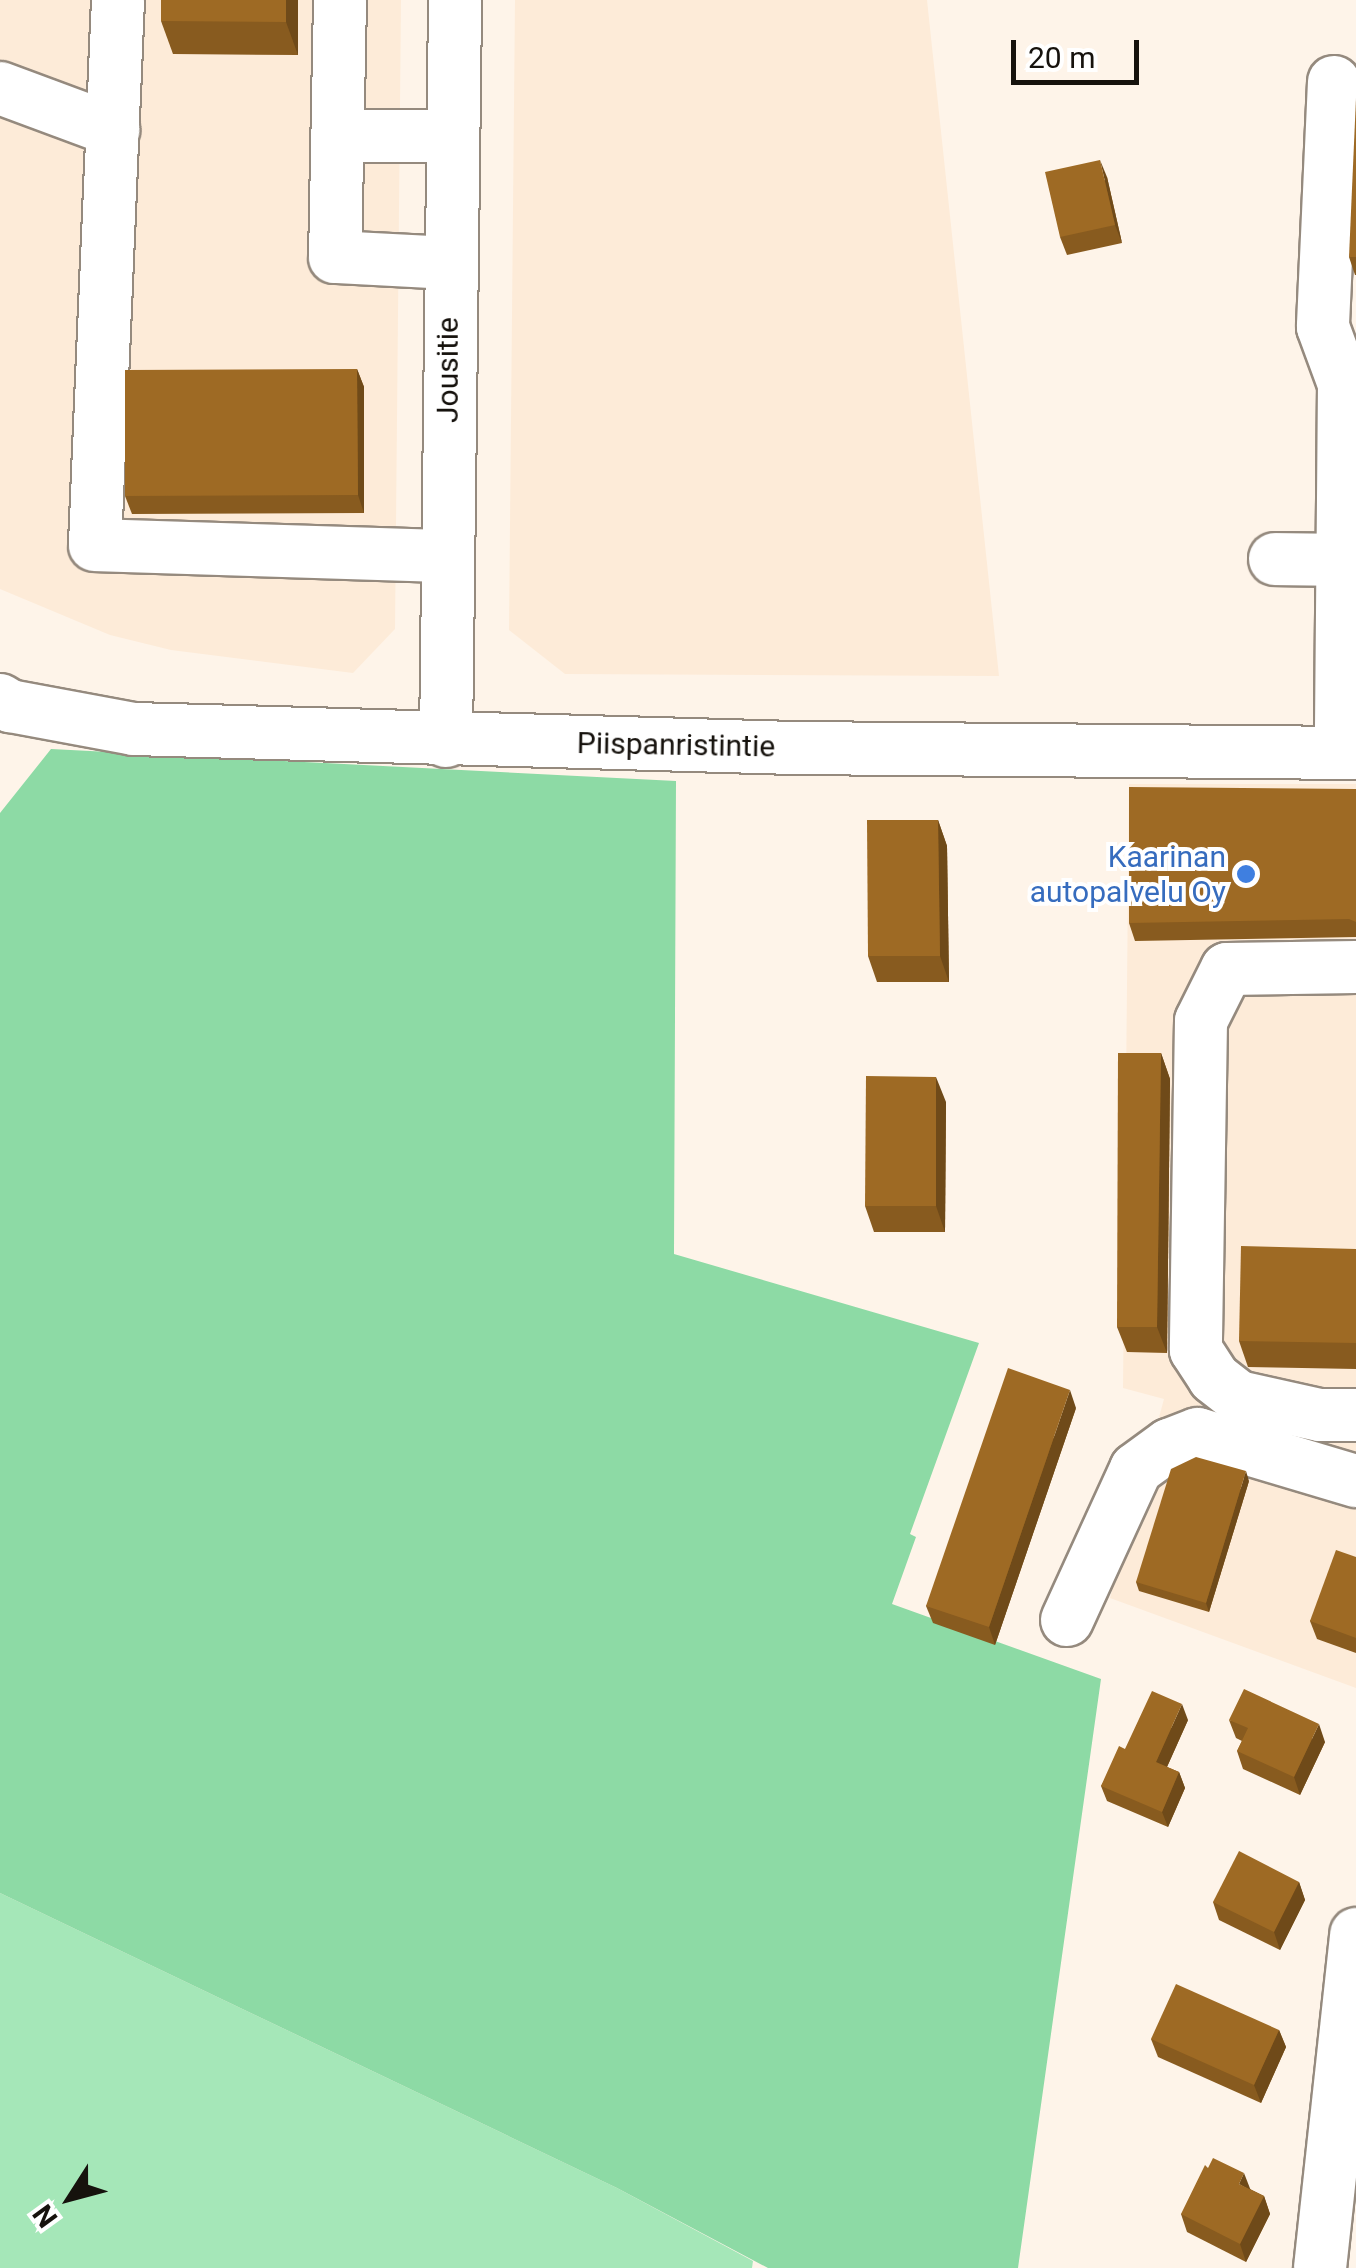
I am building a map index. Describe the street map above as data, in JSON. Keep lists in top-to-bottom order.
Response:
{
  "streets": {
    "street": ["Jousitie", "Piispanristintie"]
  },
  "crossings": [
    ["Jousitie", "Piispanristintie"]
  ],
  "places": ["Kaarinan autopalvelu Oy"],
  "scale_bar": "20 m",
  "north": "bottom left"
}
